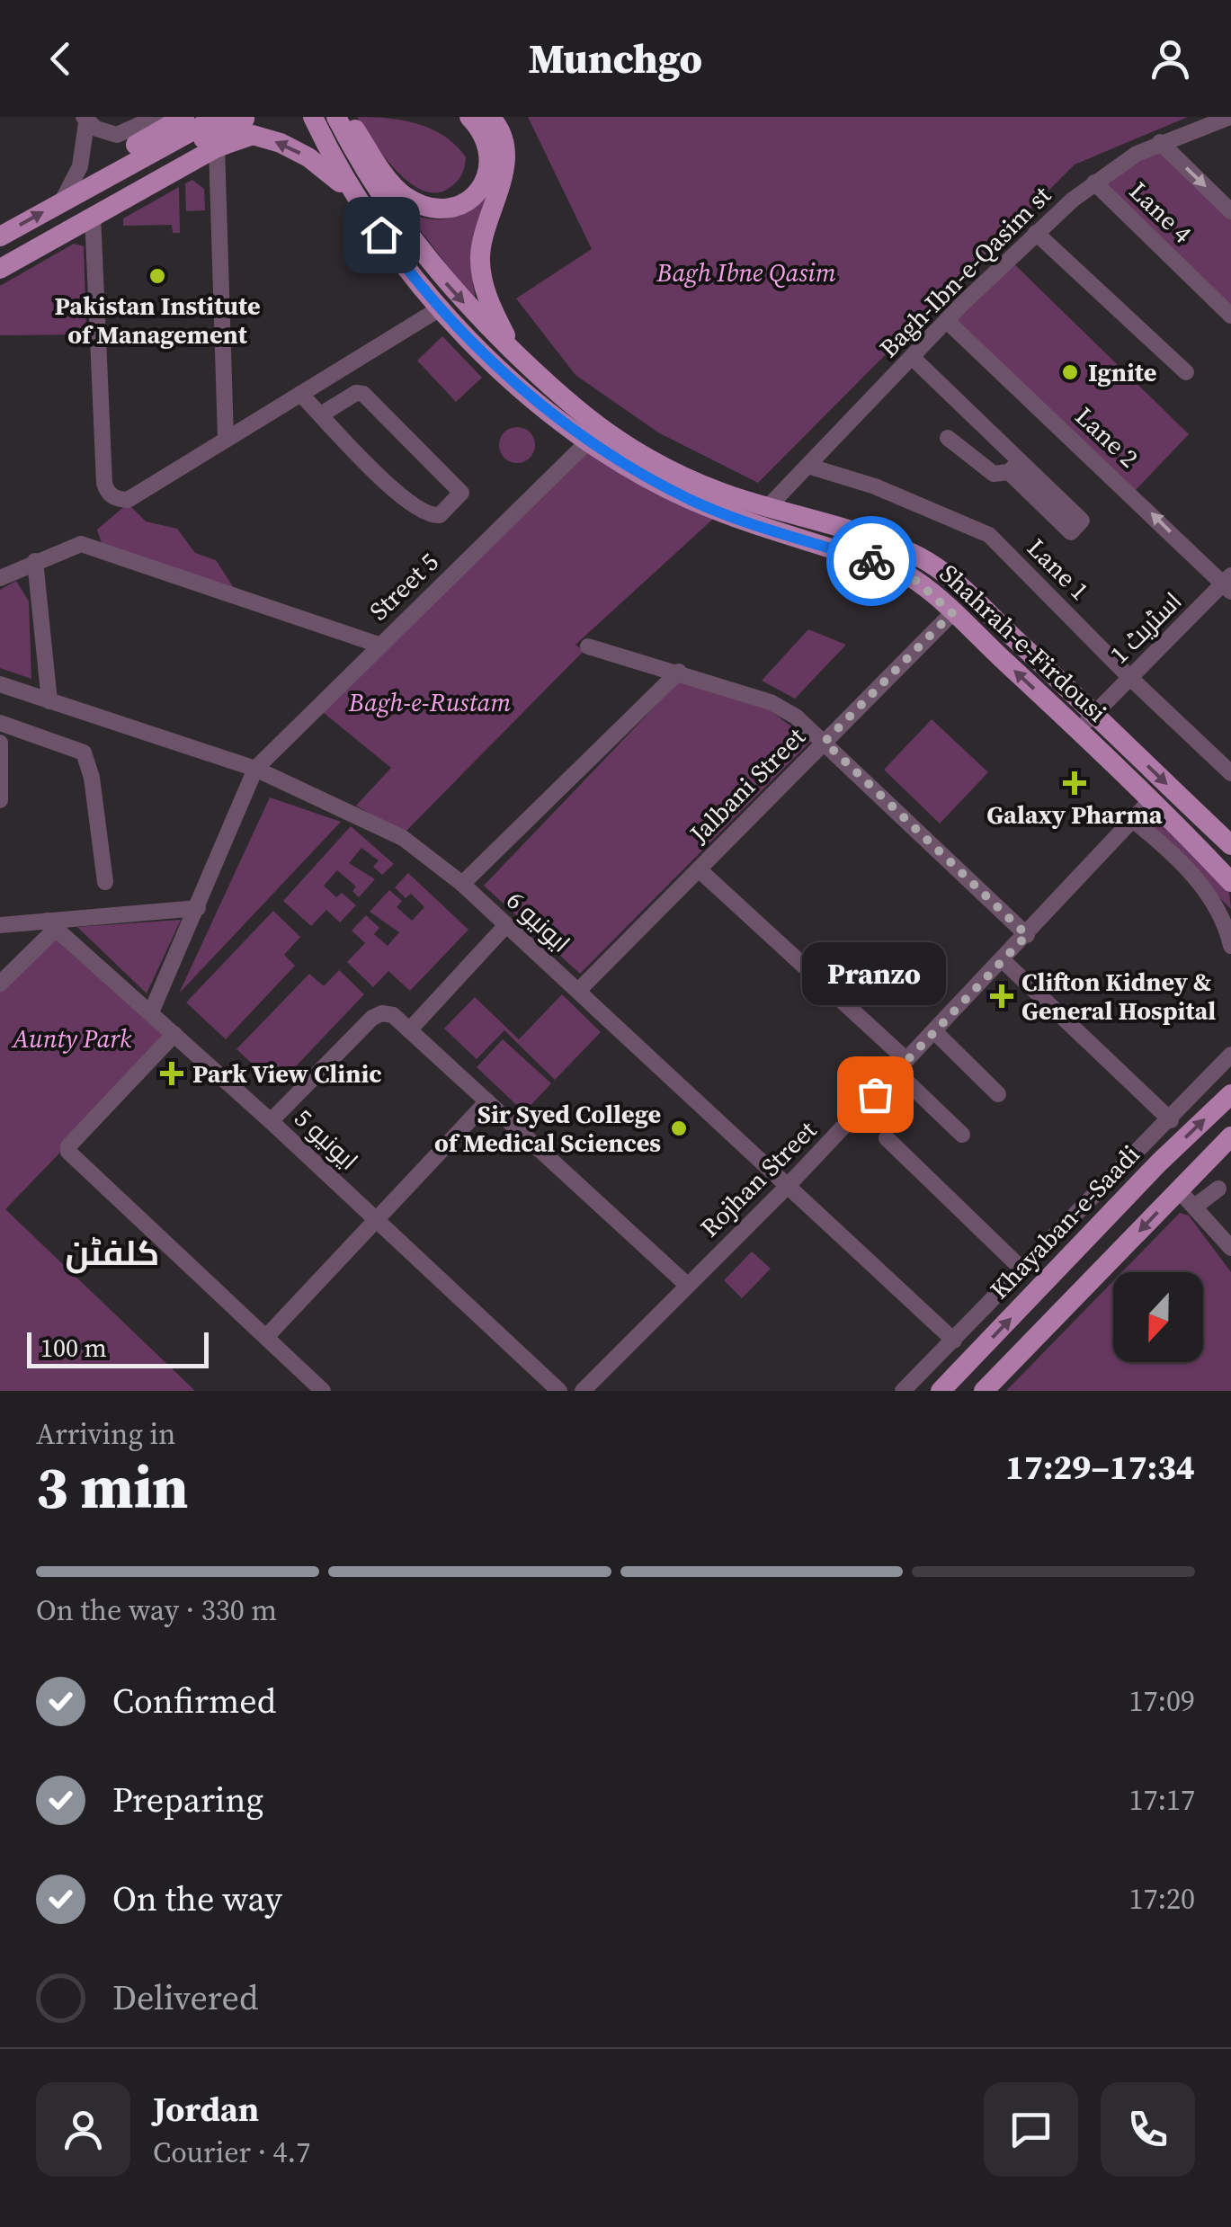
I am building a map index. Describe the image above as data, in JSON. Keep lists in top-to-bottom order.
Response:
{
  "streets": {
    "main road": ["Shahrah-e-Firdousi", "Khayaban-e-Saadi"],
    "street": [
      "Lane 4",
      "Bagh-Ibn-e-Qasim st",
      "Lane 2",
      "Lane 1",
      "Street 5",
      "اسٹریٹ 1",
      "Jalbani Street",
      "ایونیو 6",
      "ایونیو 5",
      "Rojhan Street"
    ]
  },
  "crossings": [
    ["Lane 4", "Bagh-Ibn-e-Qasim st"],
    ["Bagh-Ibn-e-Qasim st", "Lane 2"],
    ["Bagh-Ibn-e-Qasim st", "Lane 1"],
    ["Bagh-Ibn-e-Qasim st", "Shahrah-e-Firdousi"],
    ["Lane 2", "اسٹریٹ 1"],
    ["Lane 1", "اسٹریٹ 1"],
    ["Street 5", "Shahrah-e-Firdousi"],
    ["Street 5", "ایونیو 6"],
    ["اسٹریٹ 1", "Shahrah-e-Firdousi"],
    ["Shahrah-e-Firdousi", "Jalbani Street"],
    ["Shahrah-e-Firdousi", "Rojhan Street"],
    ["Jalbani Street", "ایونیو 6"],
    ["ایونیو 6", "Rojhan Street"]
  ],
  "districts": ["کلفٹن"],
  "parks": ["Bagh Ibne Qasim", "Bagh-e-Rustam", "Aunty Park"],
  "places": {
    "other": [
      "Pakistan Institute of Management",
      "Ignite",
      "Pranzo",
      "Sir Syed College of Medical Sciences"
    ],
    "health": ["Galaxy Pharma", "Clifton Kidney & General Hospital", "Park View Clinic"]
  },
  "scale_bar": "100 m",
  "north": "bottom",
  "page": {
    "header": "Munchgo",
    "bubble": "Pranzo",
    "scale": "100 m",
    "heading": ["3 min", "Arriving in", "17:29–17:34"],
    "panel": ["Jordan", "Courier · 4.7"],
    "bar": "On the way · 330 m",
    "list": [
      ["Confirmed", "17:09"],
      ["Preparing", "17:17"],
      ["On the way", "17:20"],
      "Delivered"
    ]
  }
}
